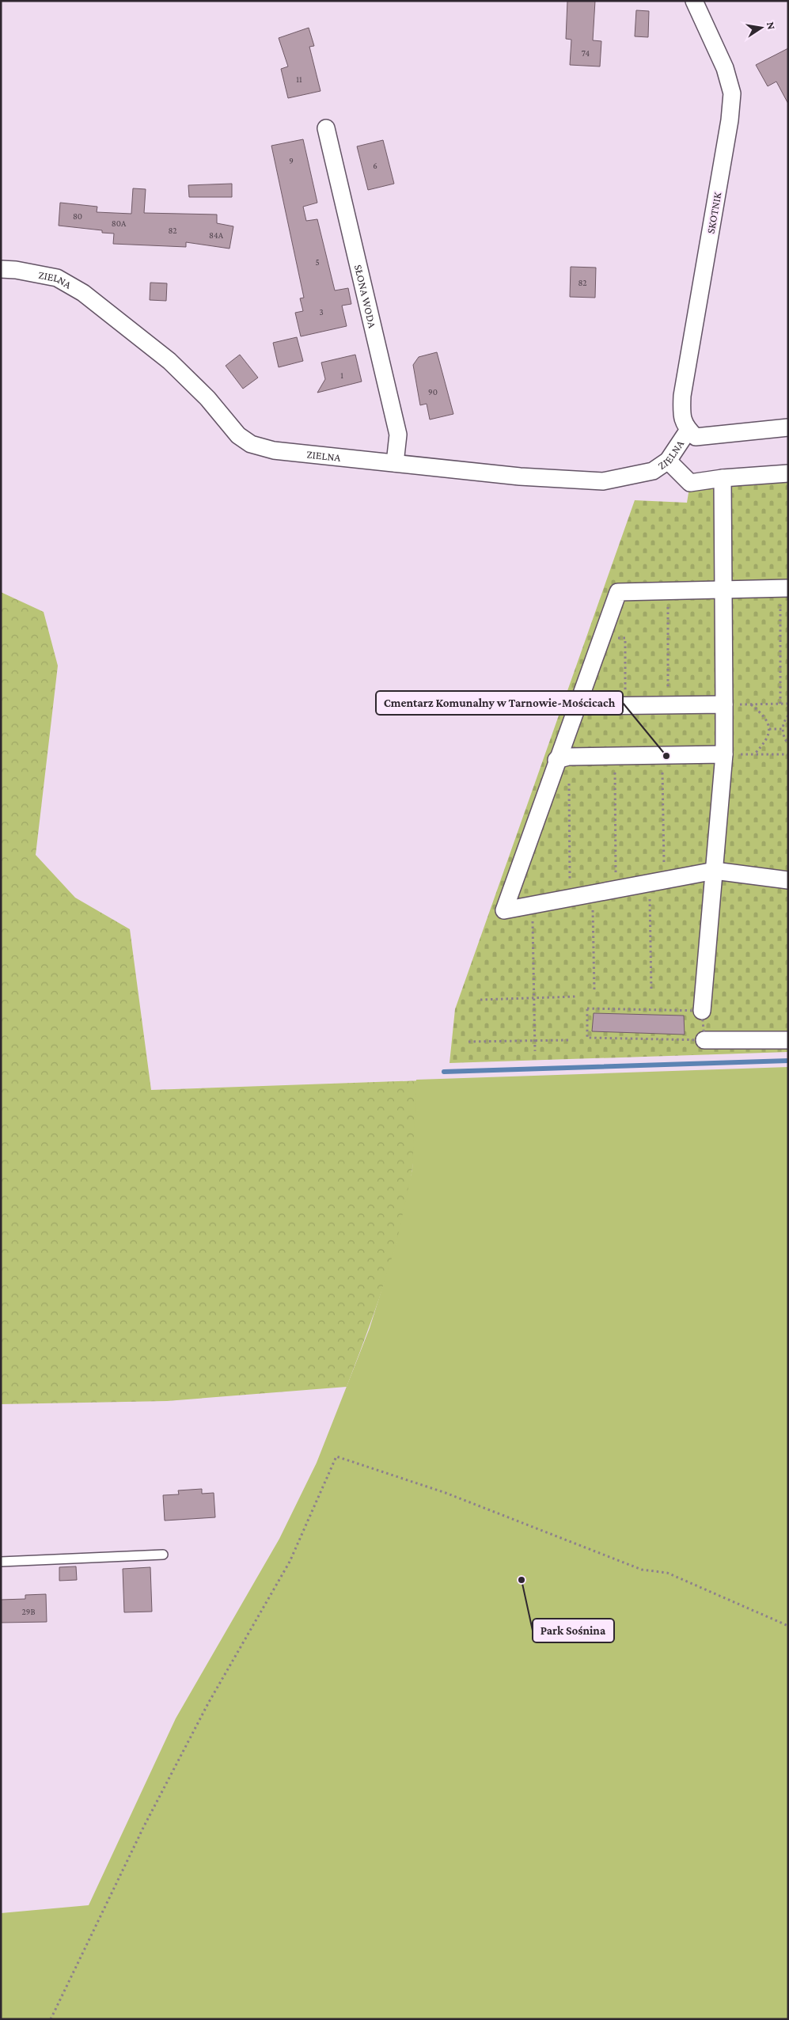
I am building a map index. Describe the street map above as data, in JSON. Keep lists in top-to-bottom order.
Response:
{
  "streets": {
    "street": ["SKOTNIK", "ZIELNA", "SŁONA WODA"]
  },
  "crossings": [
    ["SKOTNIK", "ZIELNA"],
    ["ZIELNA", "SŁONA WODA"]
  ],
  "places": ["Cmentarz Komunalny w Tarnowie-Mościcach", "Park Sośnina"],
  "house_numbers": [
    "74",
    "11",
    "9",
    "6",
    "80",
    "80A",
    "82",
    "84A",
    "5",
    "82",
    "3",
    "1",
    "90",
    "29B"
  ],
  "north": "right"
}
